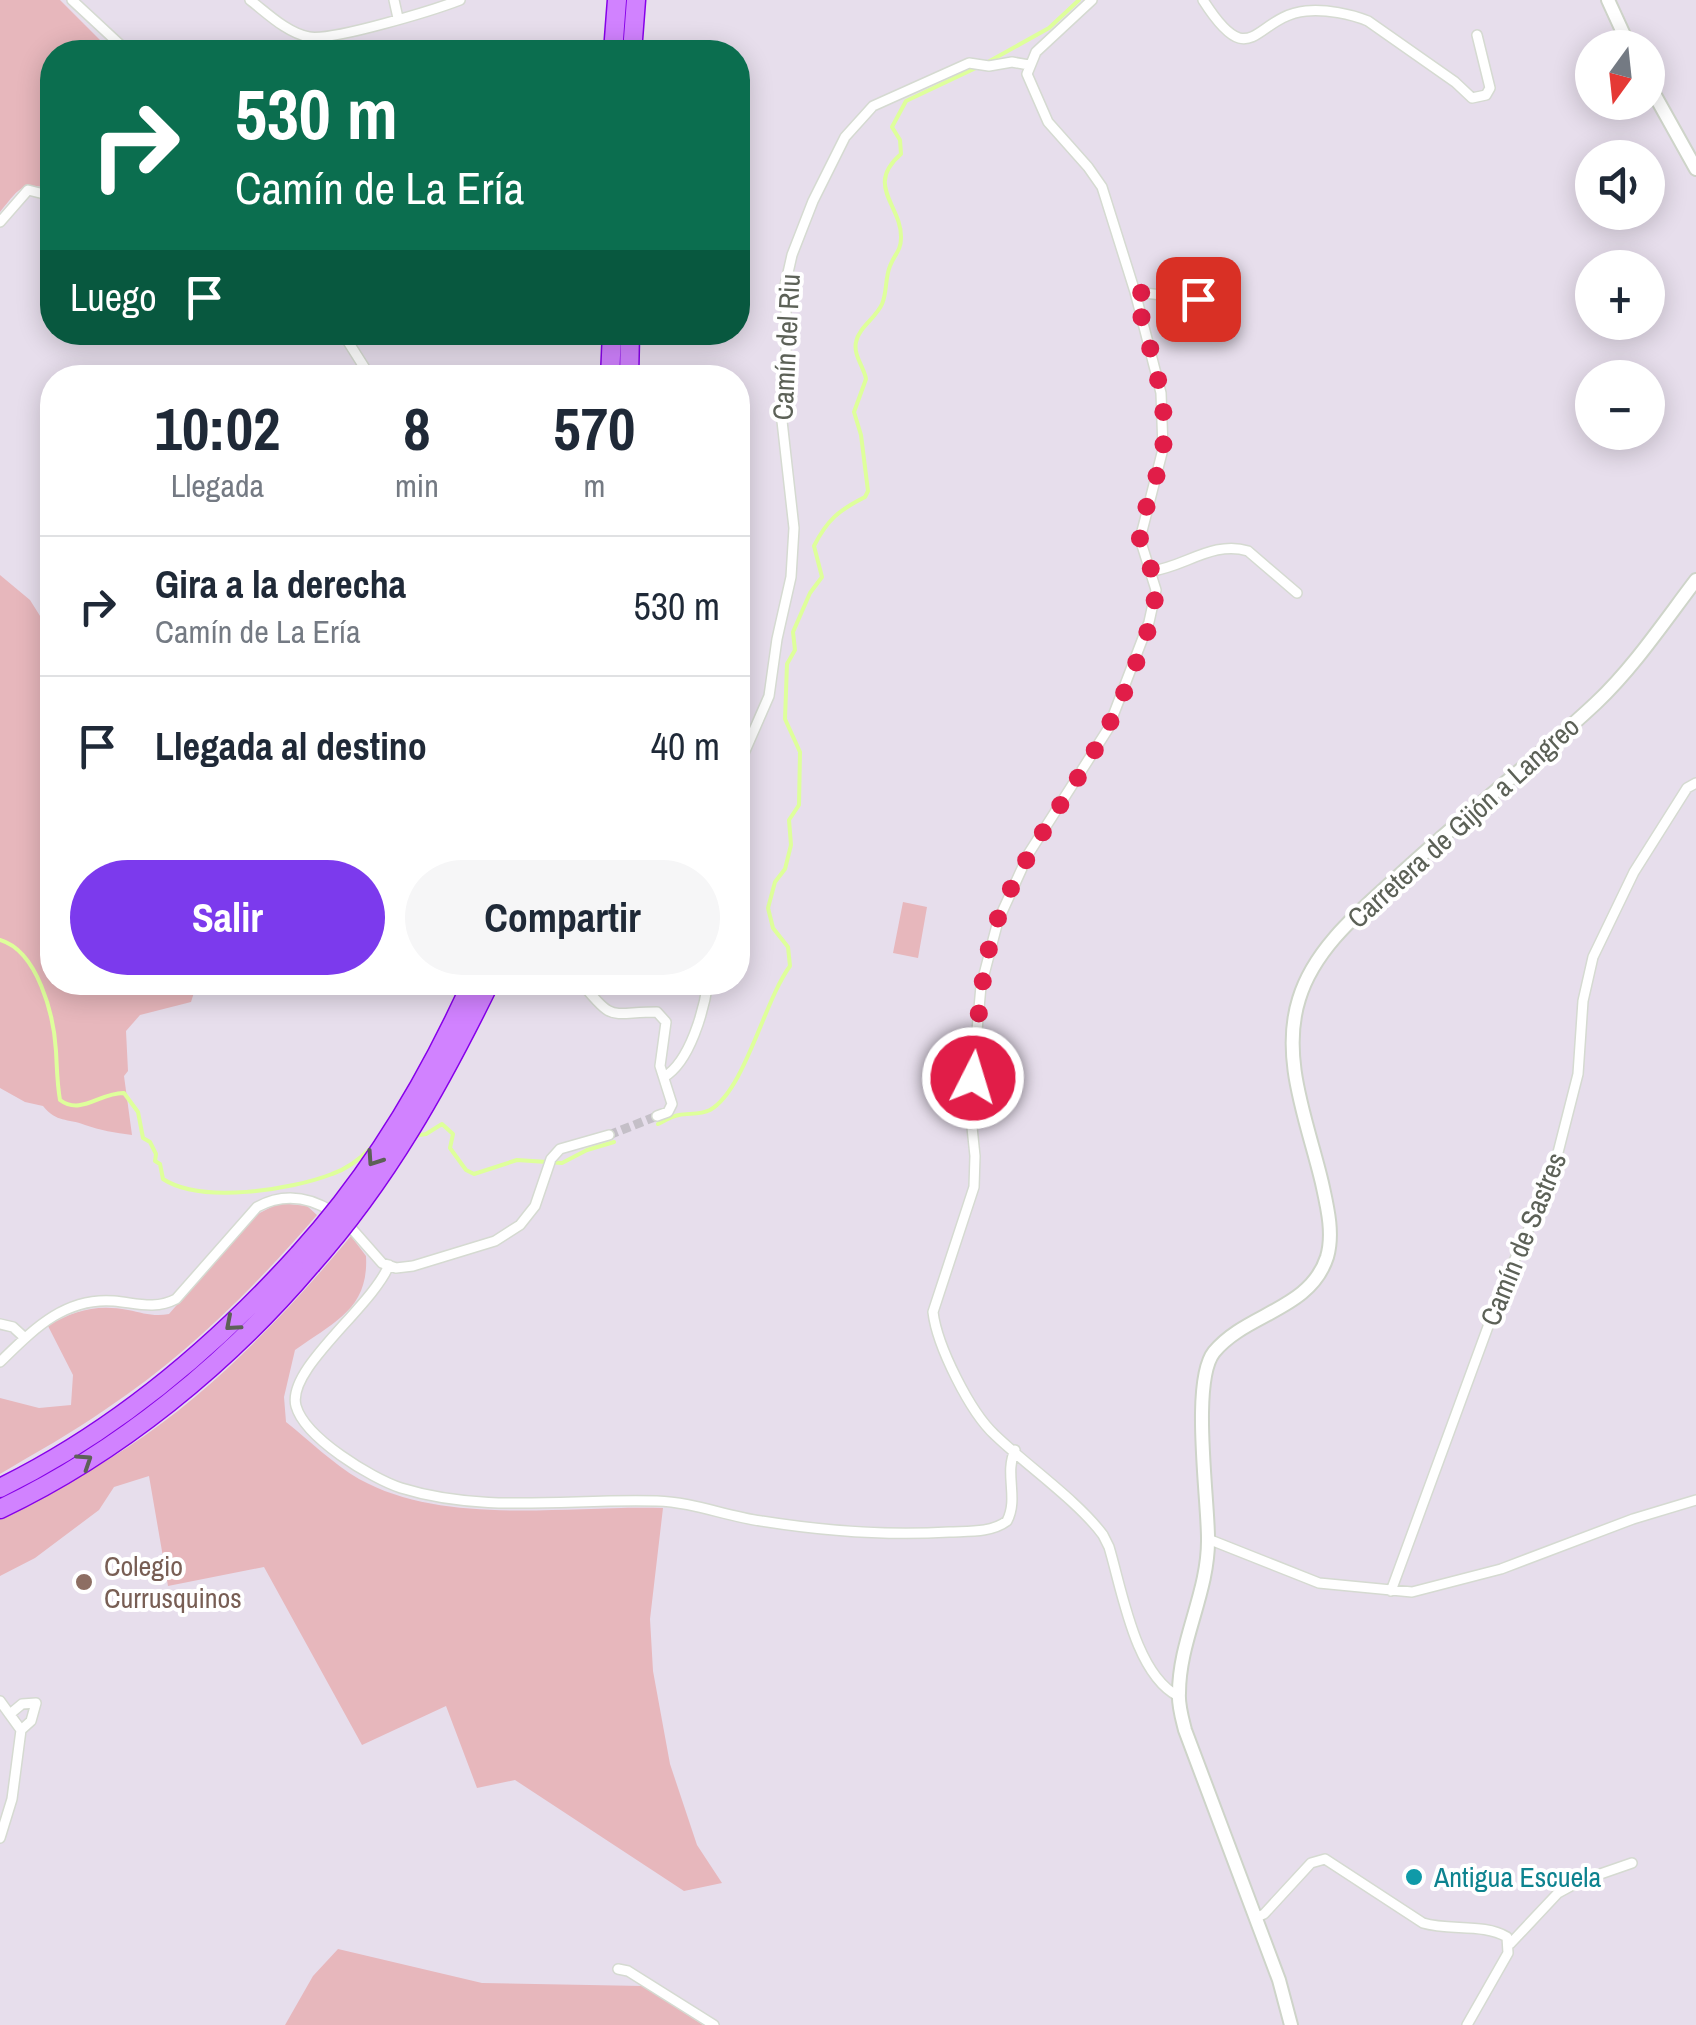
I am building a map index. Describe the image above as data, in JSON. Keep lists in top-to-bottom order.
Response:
{
  "streets": {
    "street": ["Camín del Riu", "Carretera de Gijón a Langreo", "Camín de Sastres"]
  },
  "places": ["Colegio Currusquinos", "Antigua Escuela"],
  "north": "bottom",
  "page": {
    "map_buttons": ["+", "−"],
    "turn": ["530 m", "Camín de La Ería"],
    "then": "Luego",
    "eta": [
      "10:02",
      "Llegada",
      "8",
      "min",
      "570",
      "m"
    ],
    "list": [
      {
        "name": "Gira a la derecha",
        "note": "Camín de La Ería",
        "value": "530 m"
      },
      {
        "name": "Llegada al destino",
        "value": "40 m"
      }
    ],
    "buttons": ["Salir", "Compartir"]
  }
}
